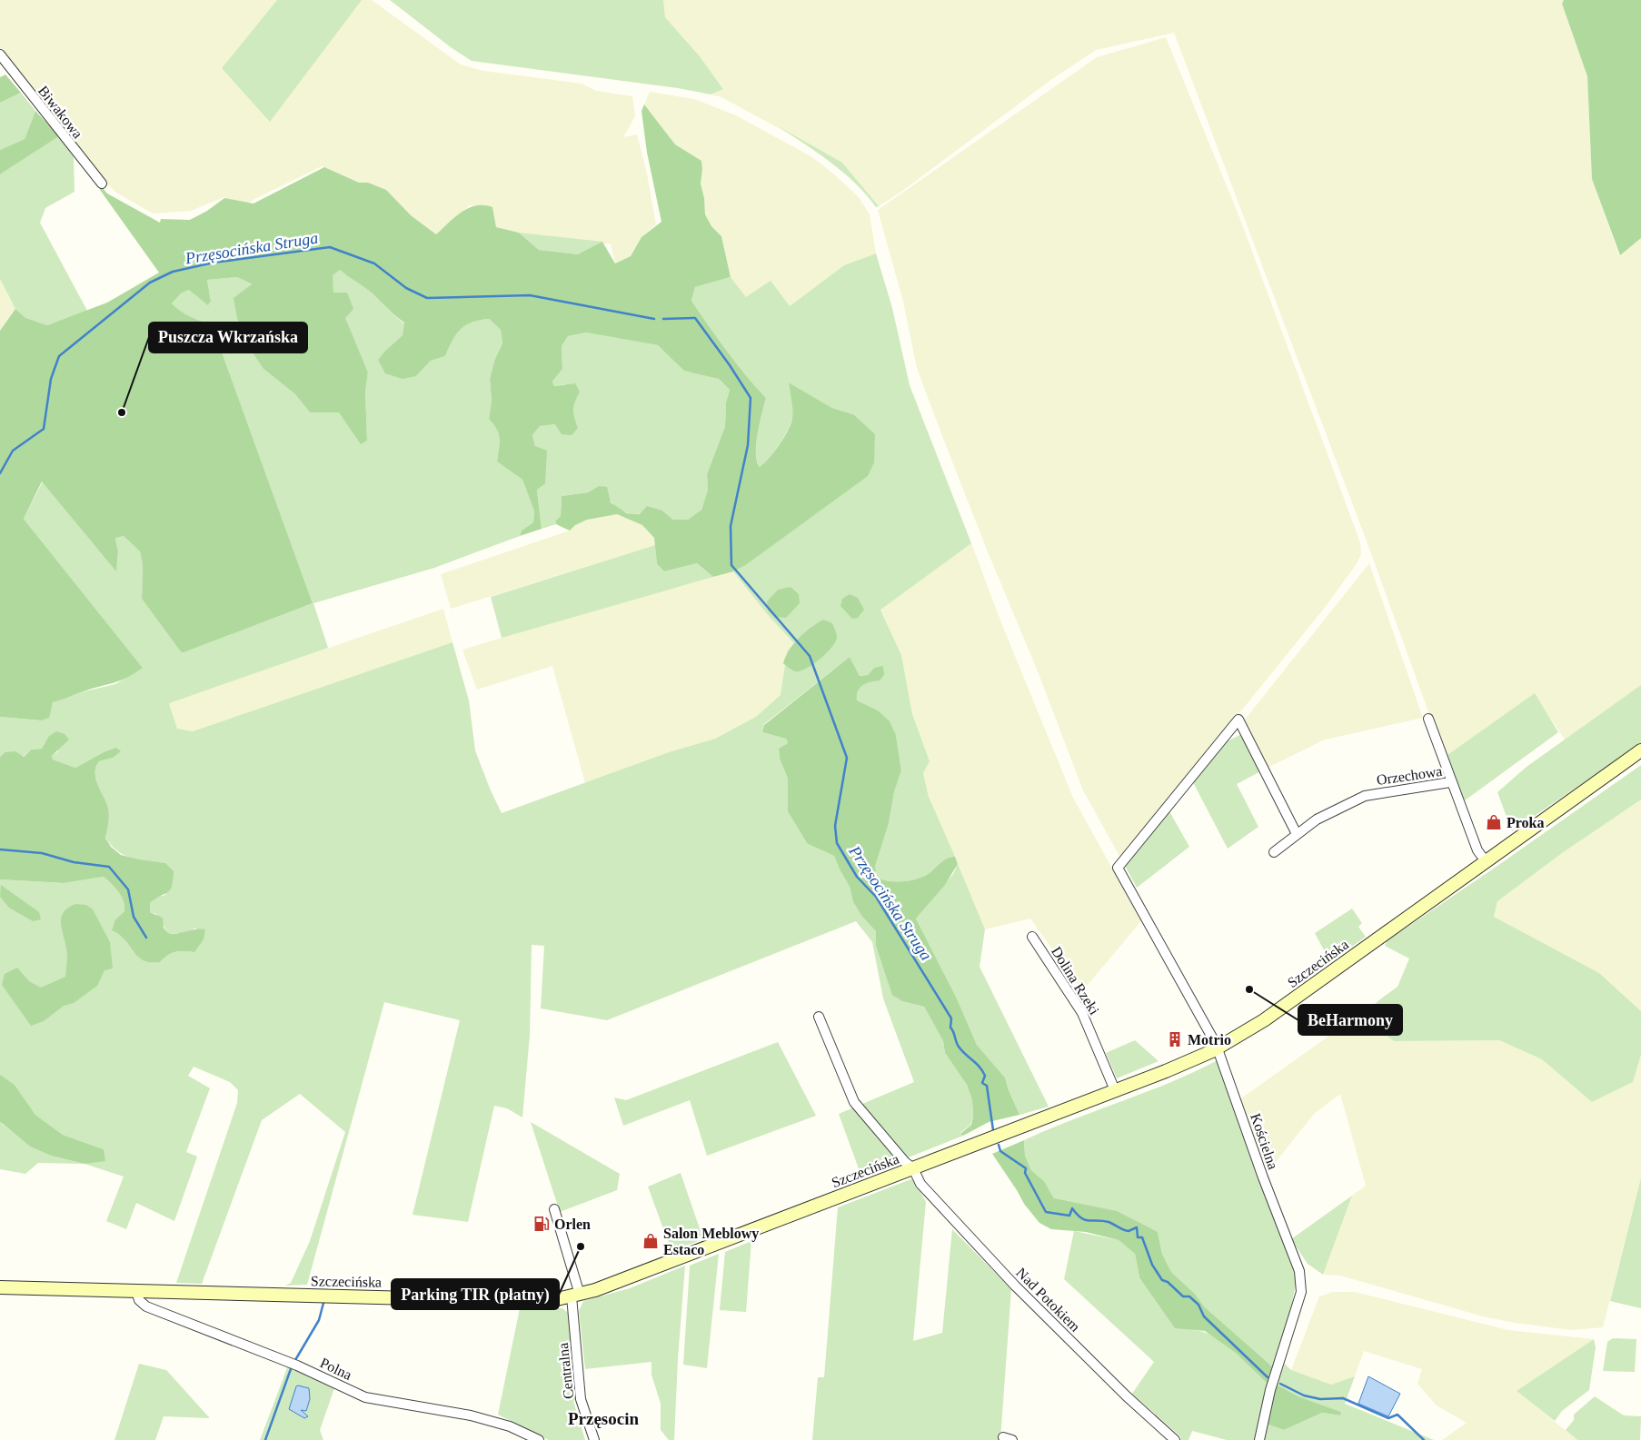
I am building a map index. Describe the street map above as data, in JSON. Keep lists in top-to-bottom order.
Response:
{
  "streets": {
    "street": [
      "Biwakowa",
      "Orzechowa",
      "Szczecińska",
      "Dolina Rzeki",
      "Kościelna",
      "Nad Potokiem",
      "Polna",
      "Centralna"
    ]
  },
  "crossings": [
    ["Orzechowa", "Szczecińska"],
    ["Orzechowa", "Kościelna"],
    ["Szczecińska", "Dolina Rzeki"],
    ["Szczecińska", "Kościelna"],
    ["Szczecińska", "Nad Potokiem"],
    ["Szczecińska", "Polna"],
    ["Szczecińska", "Centralna"]
  ],
  "districts": ["Przęsocin"],
  "water": ["Przęsocińska Struga"],
  "places": {
    "other": ["Puszcza Wkrzańska", "BeHarmony", "Parking TIR (płatny)"],
    "shop": ["Proka", "Salon Meblowy Estaco"],
    "building": ["Motrio"],
    "fuel station": ["Orlen"]
  }
}
